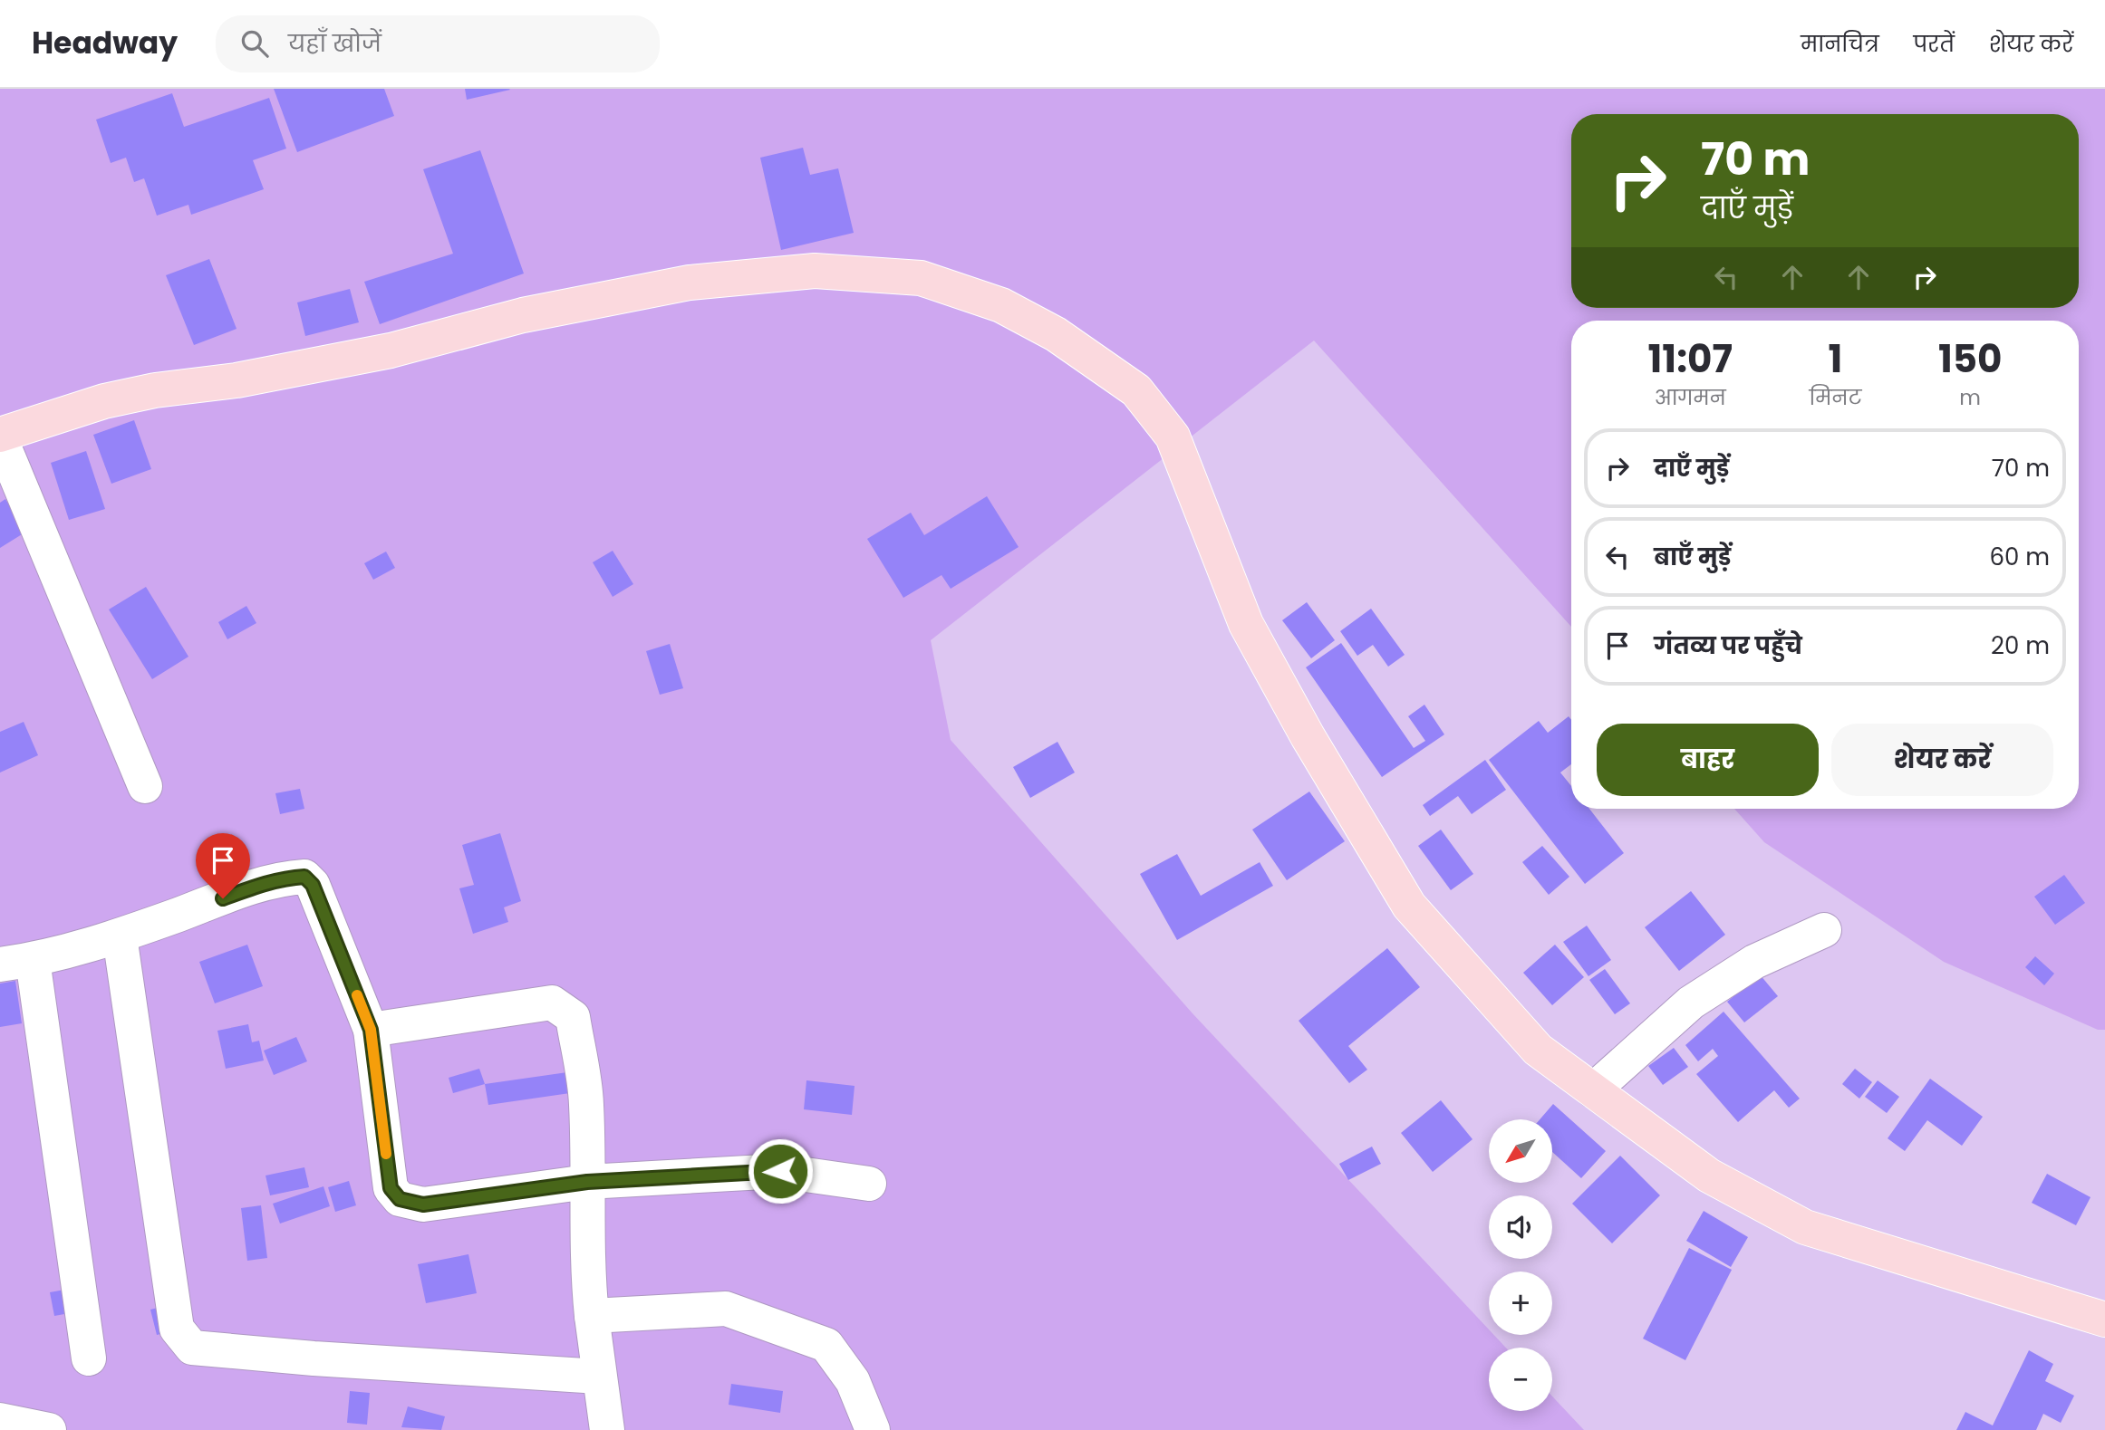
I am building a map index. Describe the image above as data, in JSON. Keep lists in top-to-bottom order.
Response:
{
  "north": "bottom left",
  "page": {
    "header": "Headway",
    "search": "यहाँ खोजें",
    "nav": ["मानचित्र", "परतें", "शेयर करें"],
    "turn": ["70 m", "दाएँ मुड़ें"],
    "eta": [
      "11:07",
      "आगमन",
      "1",
      "मिनट",
      "150",
      "m"
    ],
    "list": [
      {
        "name": "दाएँ मुड़ें",
        "value": "70 m"
      },
      {
        "name": "बाएँ मुड़ें",
        "value": "60 m"
      },
      {
        "name": "गंतव्य पर पहुँचे",
        "value": "20 m"
      }
    ],
    "buttons": ["बाहर", "शेयर करें"],
    "map_buttons": ["+", "−"]
  }
}
